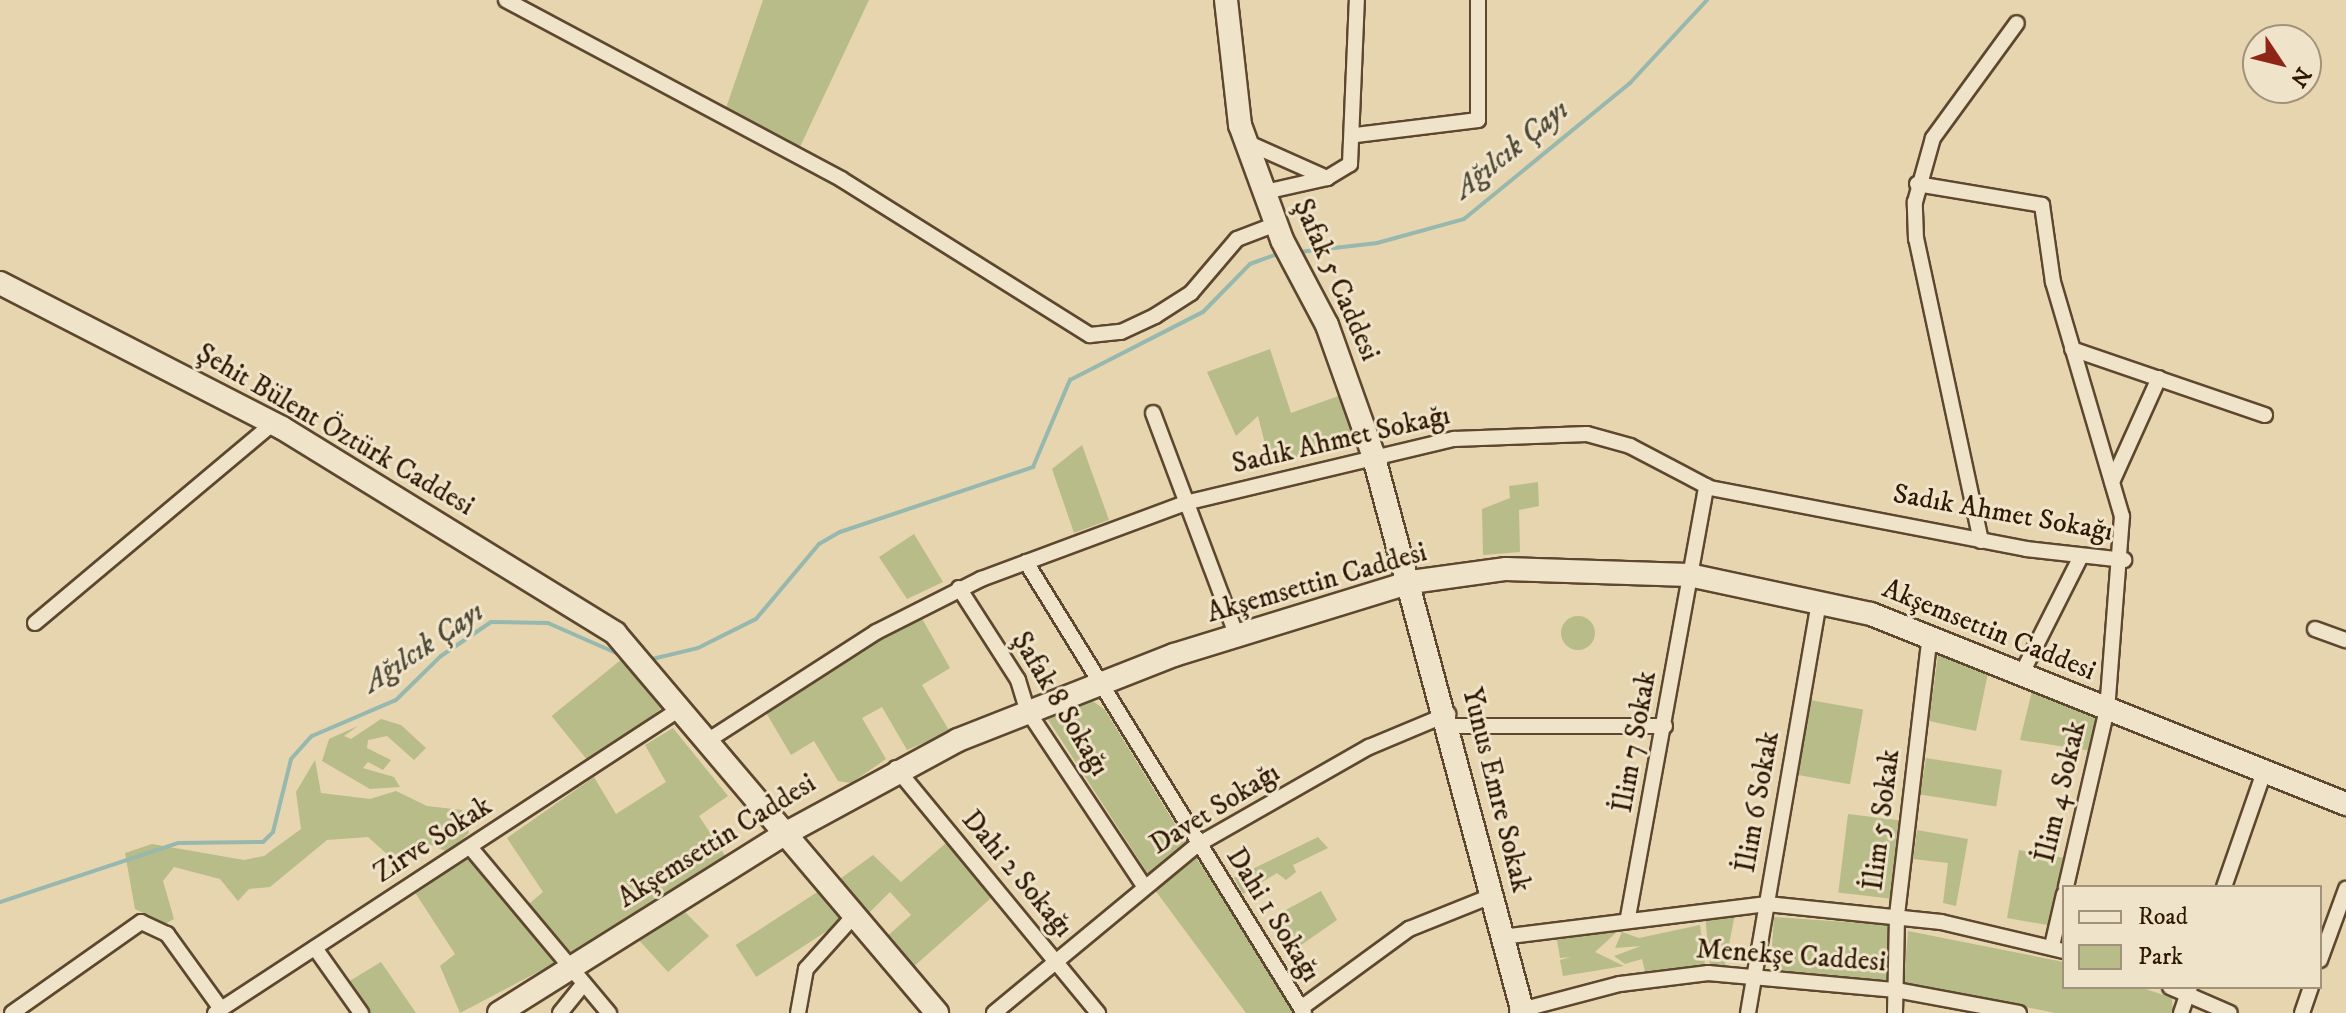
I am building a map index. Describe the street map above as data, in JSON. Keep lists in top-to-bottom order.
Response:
{
  "streets": {
    "street": [
      "Şafak 5 Caddesi",
      "Şehit Bülent Öztürk Caddesi",
      "Sadık Ahmet Sokağı",
      "Akşemsettin Caddesi",
      "Şafak 8 Sokağı",
      "İlim 7 Sokak",
      "Yunus Emre Sokak",
      "İlim 4 Sokak",
      "İlim 6 Sokak",
      "Davet Sokağı",
      "İlim 5 Sokak",
      "Zirve Sokak",
      "Dahi 2 Sokağı",
      "Dahi 1 Sokağı",
      "Menekşe Caddesi"
    ]
  },
  "crossings": [
    ["Şafak 5 Caddesi", "Sadık Ahmet Sokağı"],
    ["Şafak 5 Caddesi", "Akşemsettin Caddesi"],
    ["Şafak 5 Caddesi", "Yunus Emre Sokak"],
    ["Şehit Bülent Öztürk Caddesi", "Zirve Sokak"],
    ["Sadık Ahmet Sokağı", "Şafak 8 Sokağı"],
    ["Sadık Ahmet Sokağı", "İlim 7 Sokak"],
    ["Sadık Ahmet Sokağı", "İlim 4 Sokak"],
    ["Sadık Ahmet Sokağı", "Dahi 1 Sokağı"],
    ["Akşemsettin Caddesi", "Şafak 8 Sokağı"],
    ["Akşemsettin Caddesi", "İlim 7 Sokak"],
    ["Akşemsettin Caddesi", "Yunus Emre Sokak"],
    ["Akşemsettin Caddesi", "İlim 4 Sokak"],
    ["Akşemsettin Caddesi", "İlim 6 Sokak"],
    ["Akşemsettin Caddesi", "İlim 5 Sokak"],
    ["Akşemsettin Caddesi", "Dahi 2 Sokağı"],
    ["Akşemsettin Caddesi", "Dahi 1 Sokağı"],
    ["Şafak 8 Sokağı", "Davet Sokağı"],
    ["Yunus Emre Sokak", "Davet Sokağı"],
    ["Yunus Emre Sokak", "Menekşe Caddesi"],
    ["İlim 6 Sokak", "Menekşe Caddesi"],
    ["Davet Sokağı", "Dahi 2 Sokağı"],
    ["Davet Sokağı", "Dahi 1 Sokağı"],
    ["İlim 5 Sokak", "Menekşe Caddesi"]
  ],
  "water": ["Ağılcık Çayı"],
  "legend": ["Road", "Park"],
  "north": "bottom right"
}
